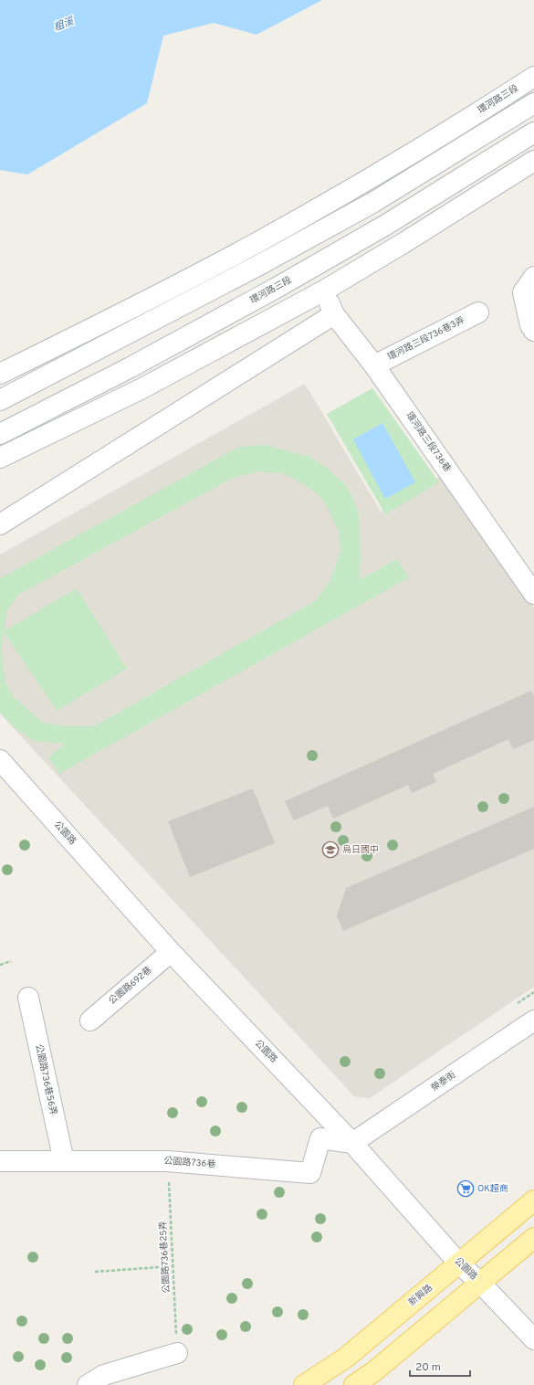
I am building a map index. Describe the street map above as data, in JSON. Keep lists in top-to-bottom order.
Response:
{
  "streets": {
    "main road": ["新興路"],
    "street": [
      "環河路三段",
      "環河路三段736巷3弄",
      "環河路三段736巷",
      "公園路",
      "公園路692巷",
      "公園路736巷56弄",
      "榮泰街",
      "公園路736巷"
    ],
    "path": ["公園路736巷25弄"]
  },
  "crossings": [
    ["環河路三段736巷3弄", "環河路三段736巷"],
    ["公園路", "公園路692巷"],
    ["公園路", "榮泰街"],
    ["公園路", "公園路736巷"],
    ["公園路", "新興路"],
    ["公園路736巷56弄", "公園路736巷"],
    ["榮泰街", "公園路736巷"],
    ["公園路736巷", "公園路736巷25弄"]
  ],
  "water": ["粗溪"],
  "places": {
    "school or university": ["烏日國中"],
    "supermarket": ["OK超商"]
  },
  "scale_bar": "20 m"
}
